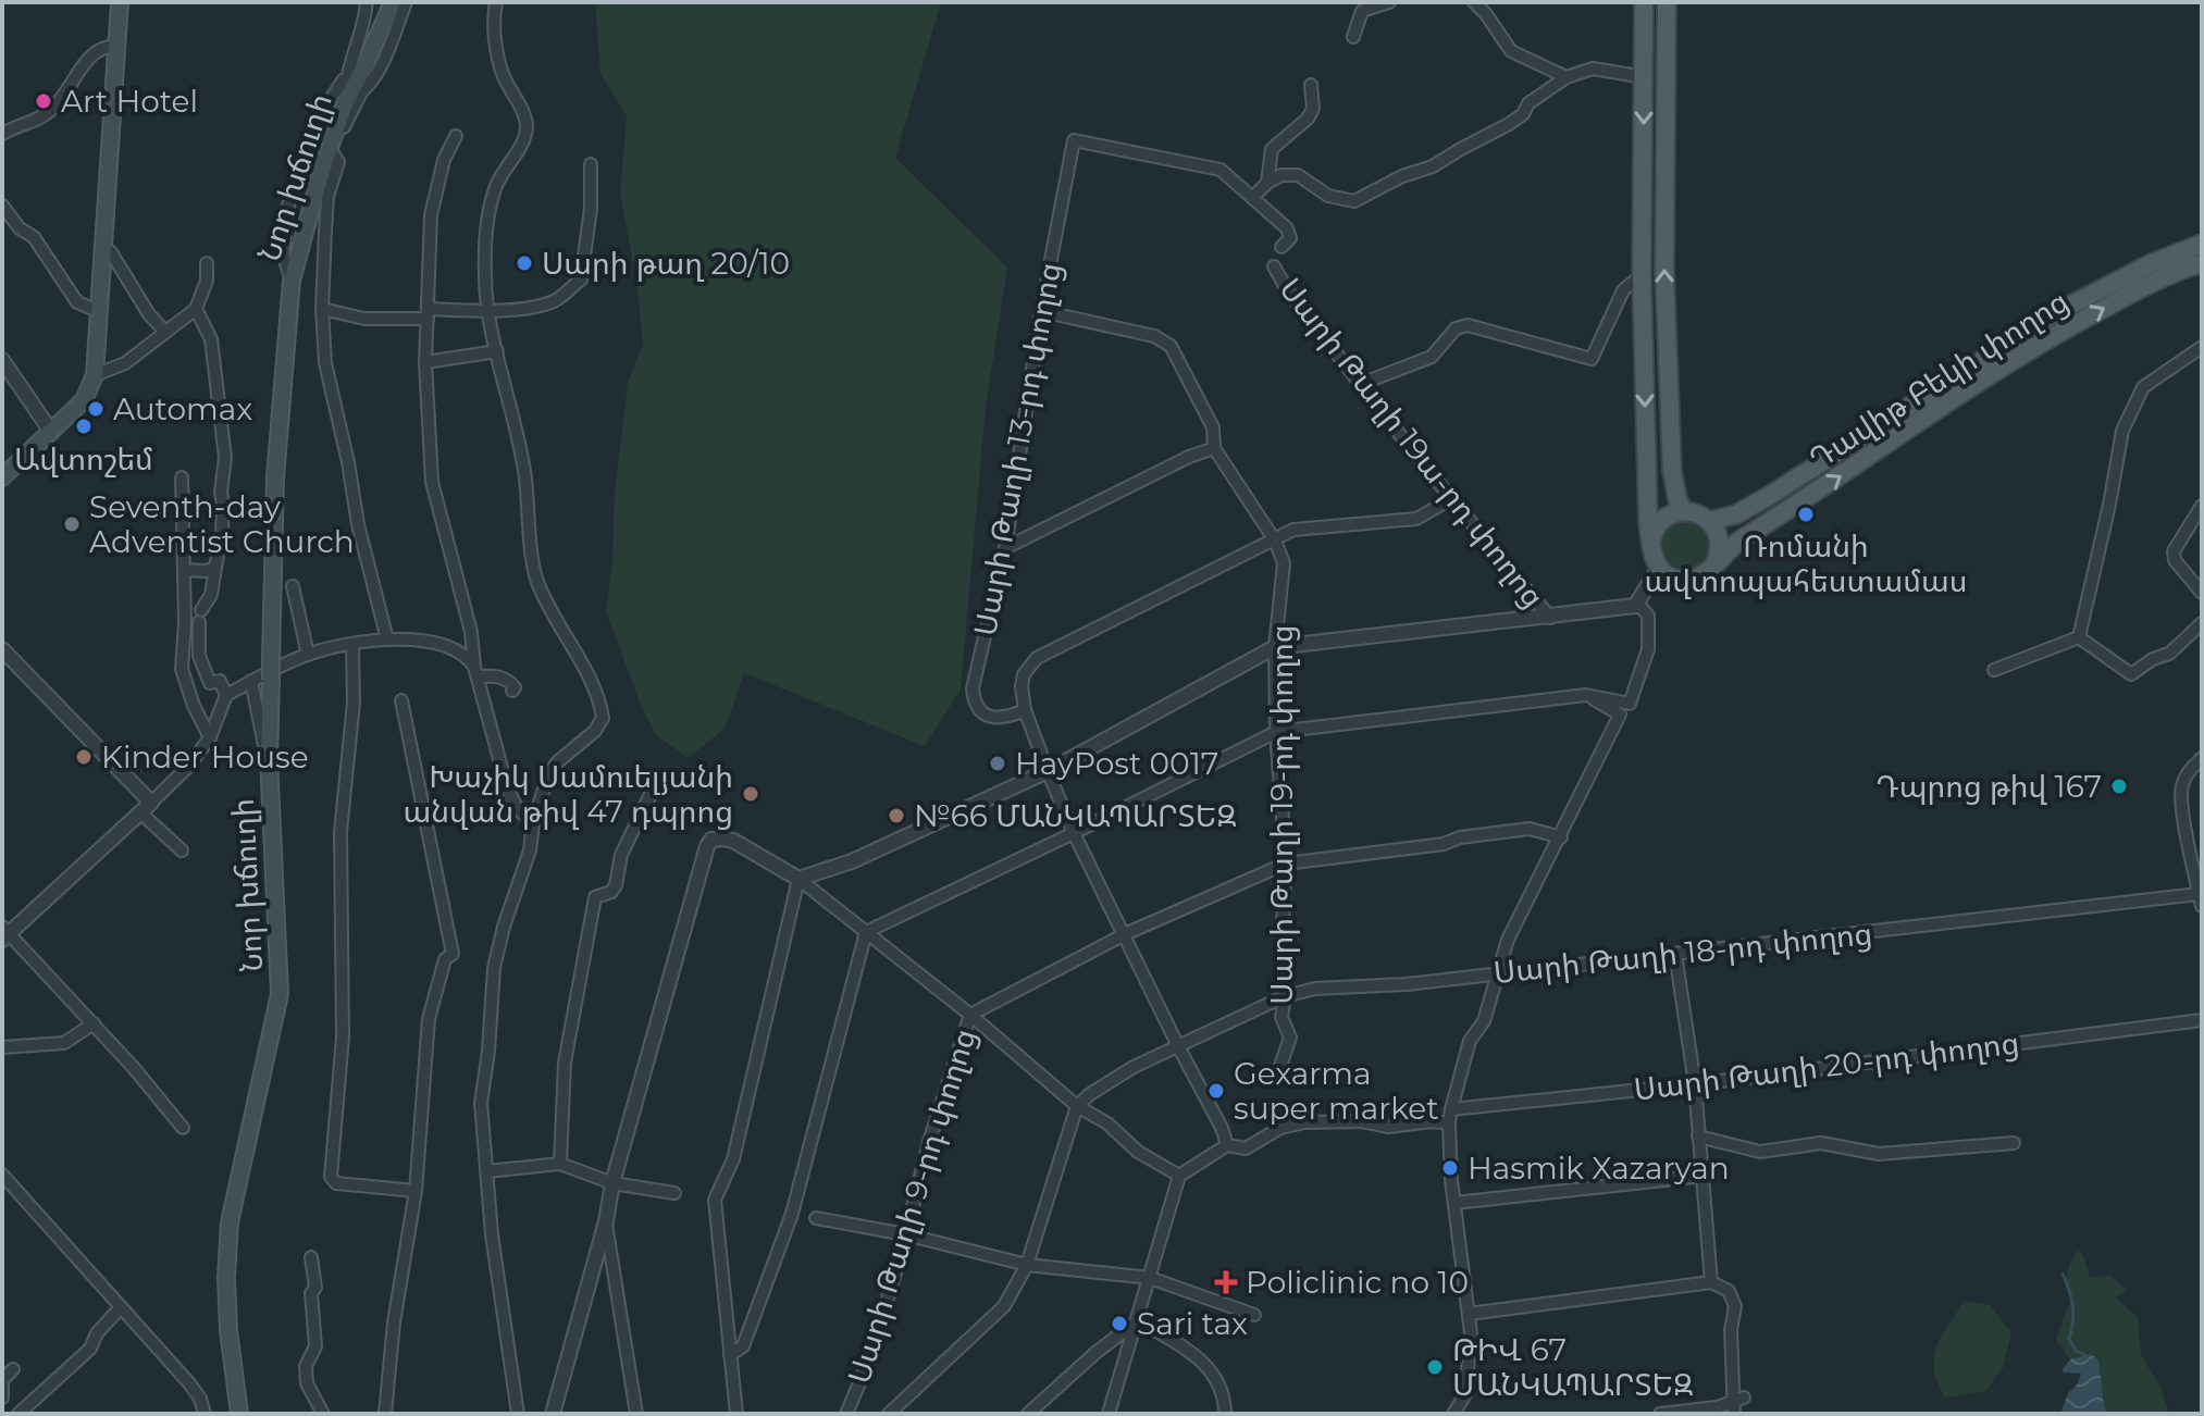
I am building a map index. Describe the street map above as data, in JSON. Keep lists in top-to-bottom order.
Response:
{
  "streets": {
    "main road": ["Նոր խճուղի", "Դավիթ Բեկի փողոց"],
    "street": [
      "Սարի Թաղի 19ա-րդ փողոց",
      "Սարի Թաղի 13-րդ փողոց",
      "Սարի Թաղի 19-րդ փողոց",
      "Սարի Թաղի 18-րդ փողոց",
      "Սարի Թաղի 20-րդ փողոց",
      "Սարի Թաղի 9-րդ փողոց"
    ]
  },
  "crossings": [
    ["Սարի Թաղի 19ա-րդ փողոց", "Սարի Թաղի 13-րդ փողոց"],
    ["Սարի Թաղի 13-րդ փողոց", "Սարի Թաղի 19-րդ փողոց"],
    ["Սարի Թաղի 19-րդ փողոց", "Սարի Թաղի 18-րդ փողոց"],
    ["Սարի Թաղի 19-րդ փողոց", "Սարի Թաղի 9-րդ փողոց"]
  ],
  "places": {
    "other": [
      "Art Hotel",
      "Սարի թաղ 20/10",
      "Automax",
      "Ավտոշեմ",
      "Ռոմանի ավտոպահեստամաս",
      "Seventh-day Adventist Church",
      "Kinder House",
      "HayPost 0017",
      "Դպրոց թիվ 167",
      "Խաչիկ Սամուելյանի անվան թիվ 47 դպրոց",
      "№66 ՄԱՆԿԱՊԱՐՏԵԶ",
      "Gexarma super market",
      "Hasmik Xazaryan",
      "Sari tax",
      "ԹԻՎ 67 ՄԱՆԿԱՊԱՐՏԵԶ"
    ],
    "health": ["Policlinic no 10"]
  }
}
